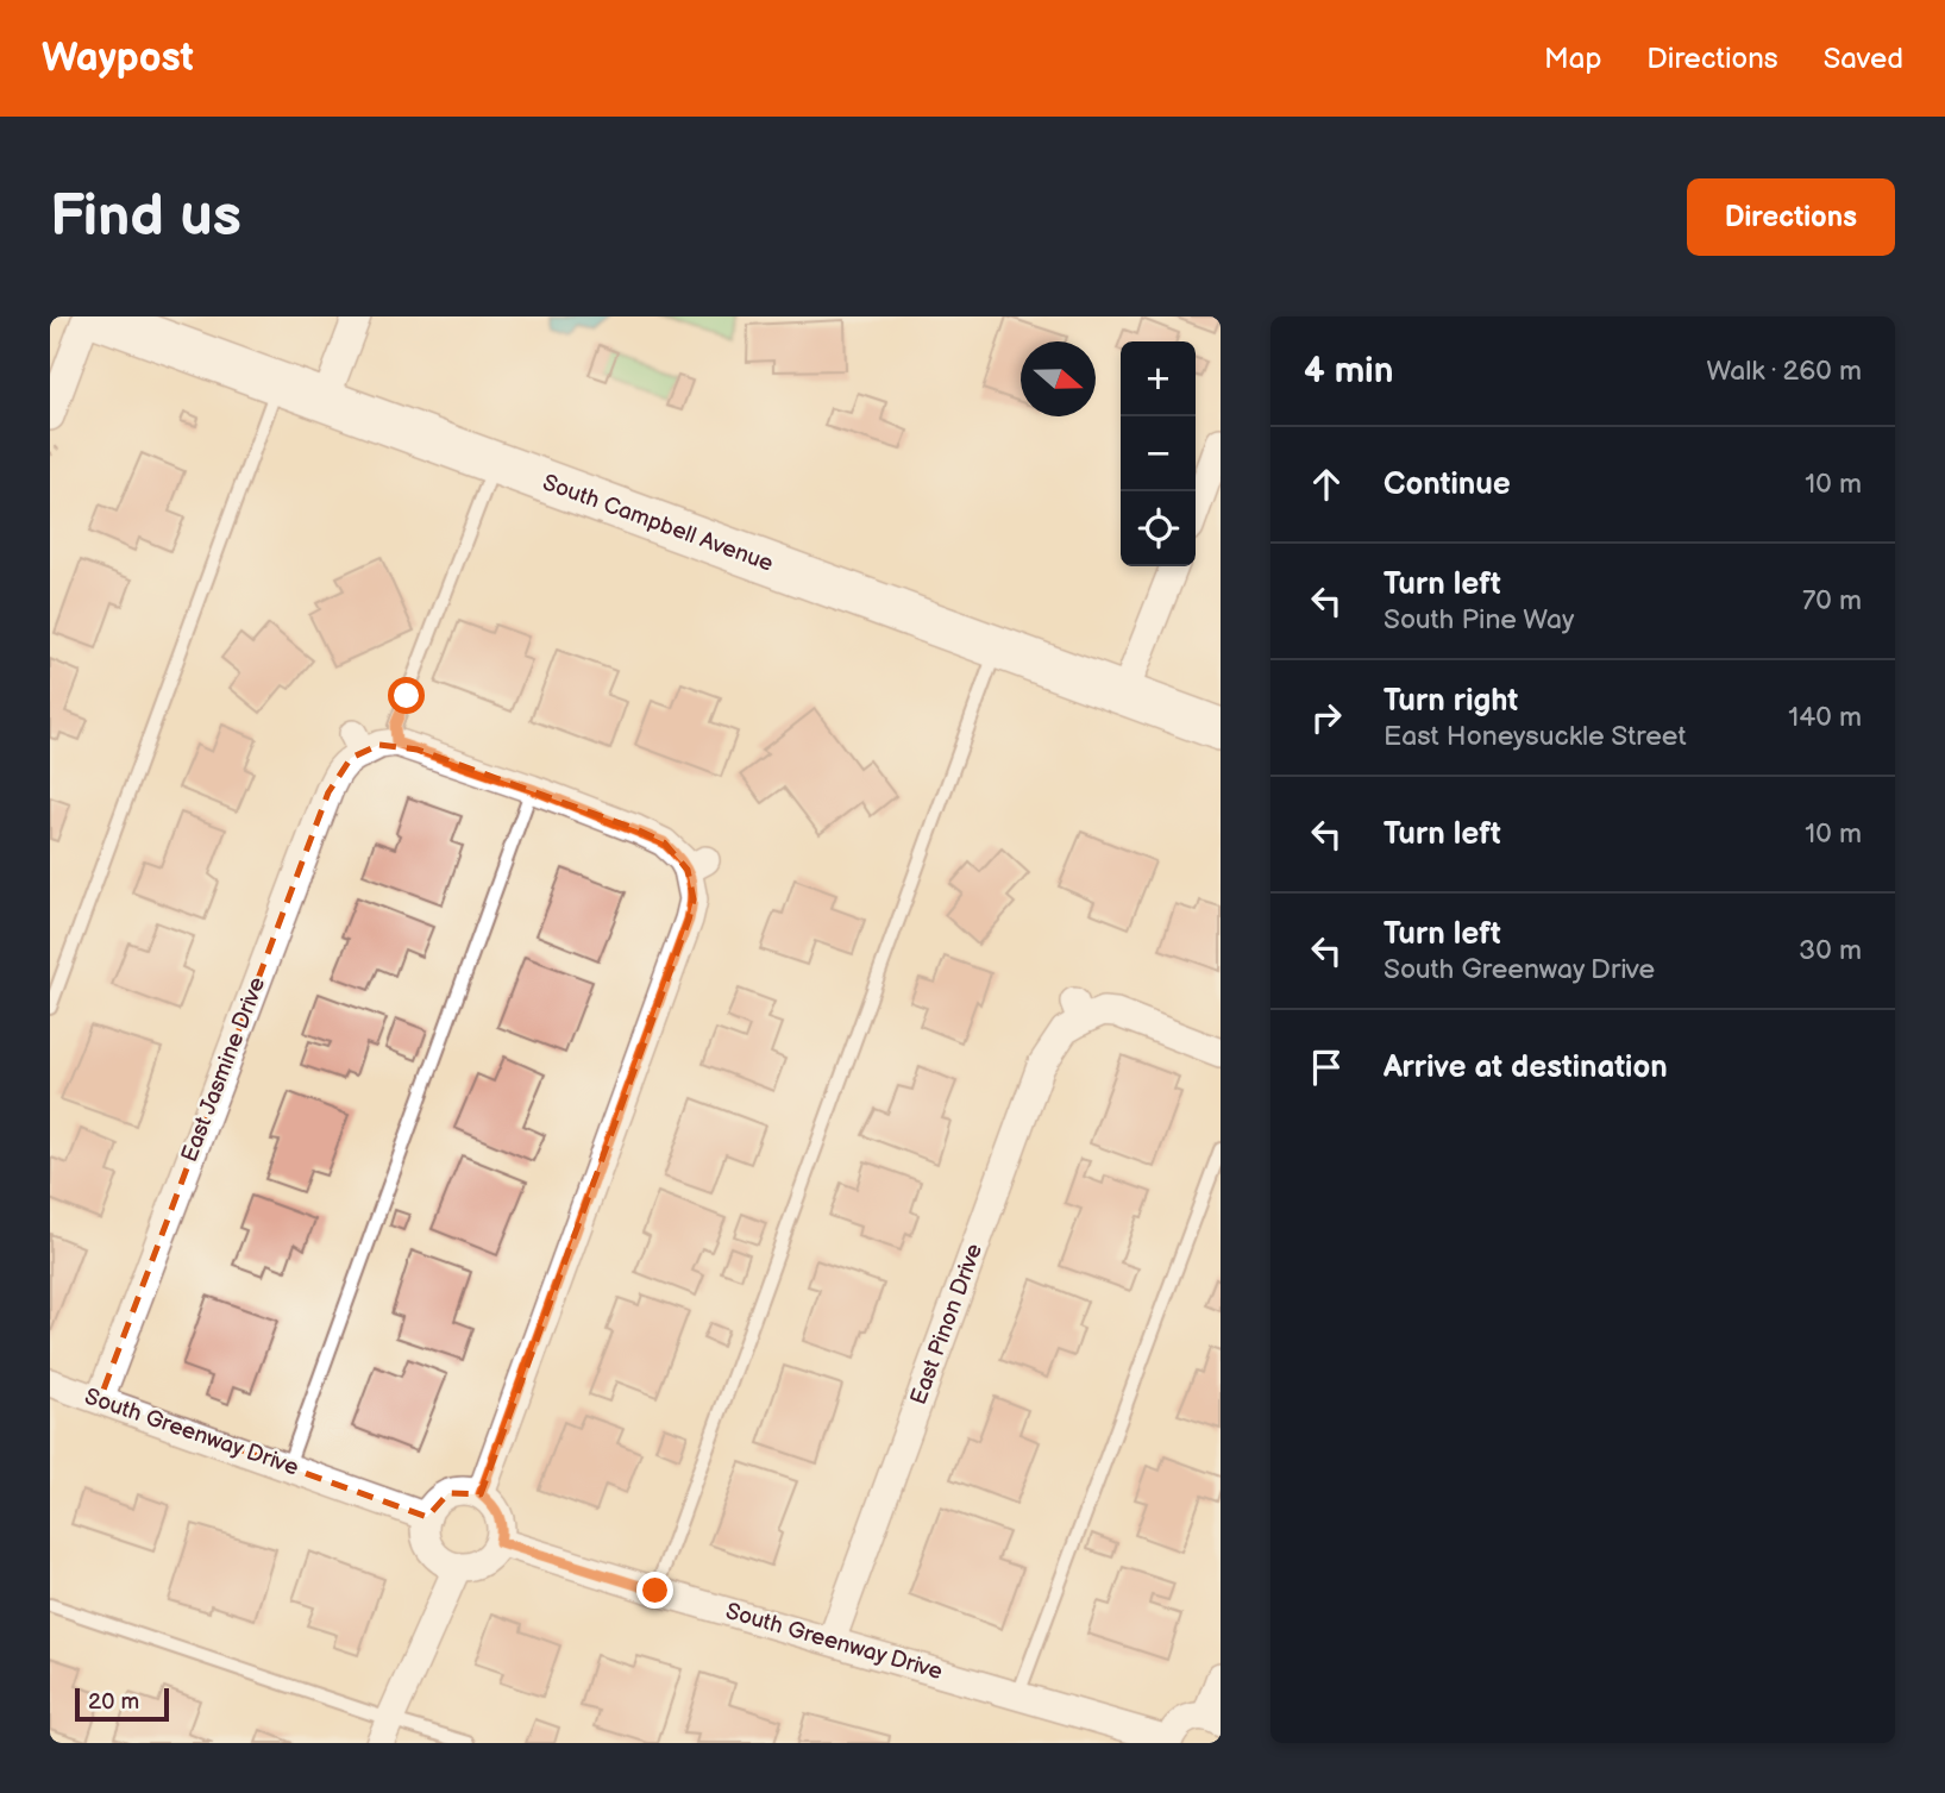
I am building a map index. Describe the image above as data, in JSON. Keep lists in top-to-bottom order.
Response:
{
  "streets": {
    "main road": ["South Campbell Avenue"],
    "street": ["East Jasmine Drive", "East Pinon Drive", "South Greenway Drive"]
  },
  "crossings": [
    ["East Jasmine Drive", "South Greenway Drive"],
    ["East Pinon Drive", "South Greenway Drive"]
  ],
  "scale_bar": "20 m",
  "north": "right",
  "page": {
    "header": "Waypost",
    "nav": ["Map", "Directions", "Saved"],
    "buttons": "Directions",
    "title": "Find us",
    "heading": ["4 min", "Walk · 260 m"],
    "map_buttons": ["+", "−"],
    "list": [
      ["Continue", "10 m"],
      ["Turn left", "South Pine Way", "70 m"],
      ["Turn right", "East Honeysuckle Street", "140 m"],
      ["Turn left", "10 m"],
      ["Turn left", "South Greenway Drive", "30 m"],
      "Arrive at destination"
    ],
    "scale": "20 m"
  }
}
